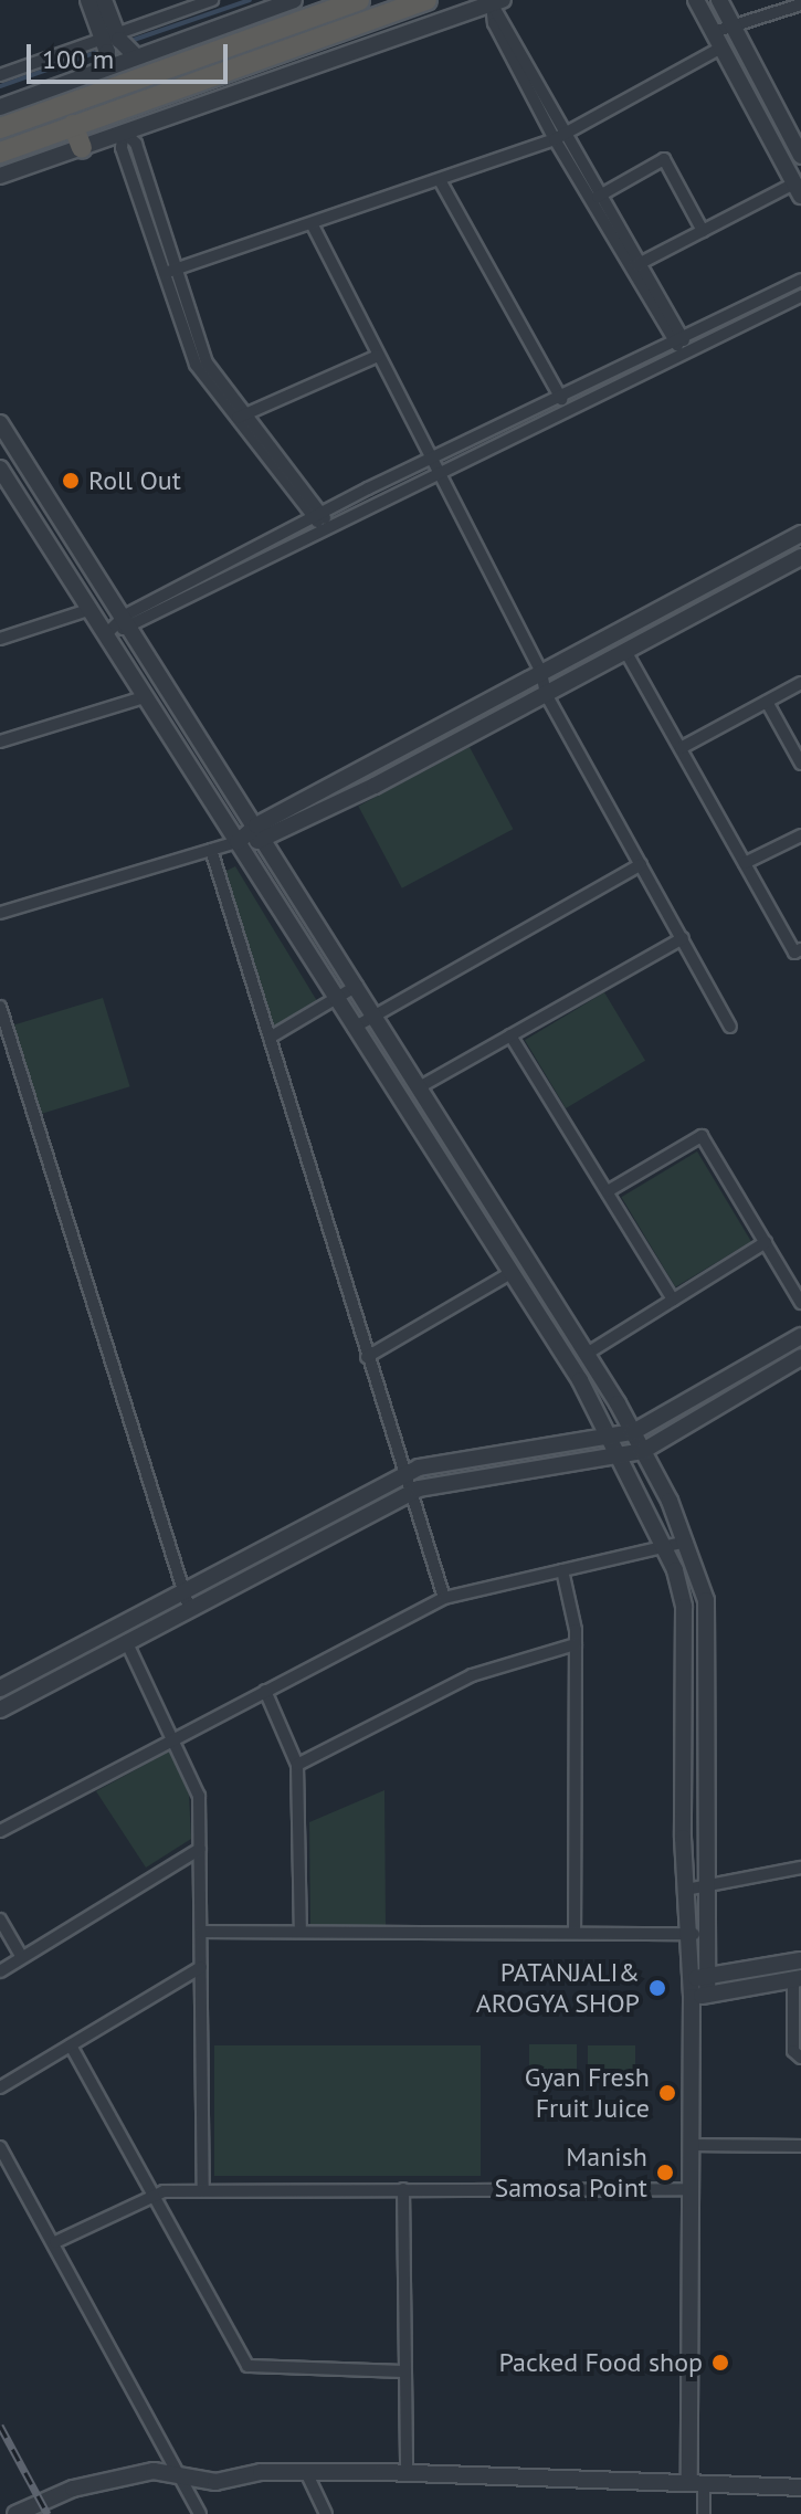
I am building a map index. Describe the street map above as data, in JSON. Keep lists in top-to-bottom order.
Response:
{
  "places": [
    "Roll Out",
    "PATANJALI& AROGYA SHOP",
    "Gyan Fresh Fruit Juice",
    "Manish Samosa Point",
    "Packed Food shop"
  ],
  "scale_bar": "100 m"
}
